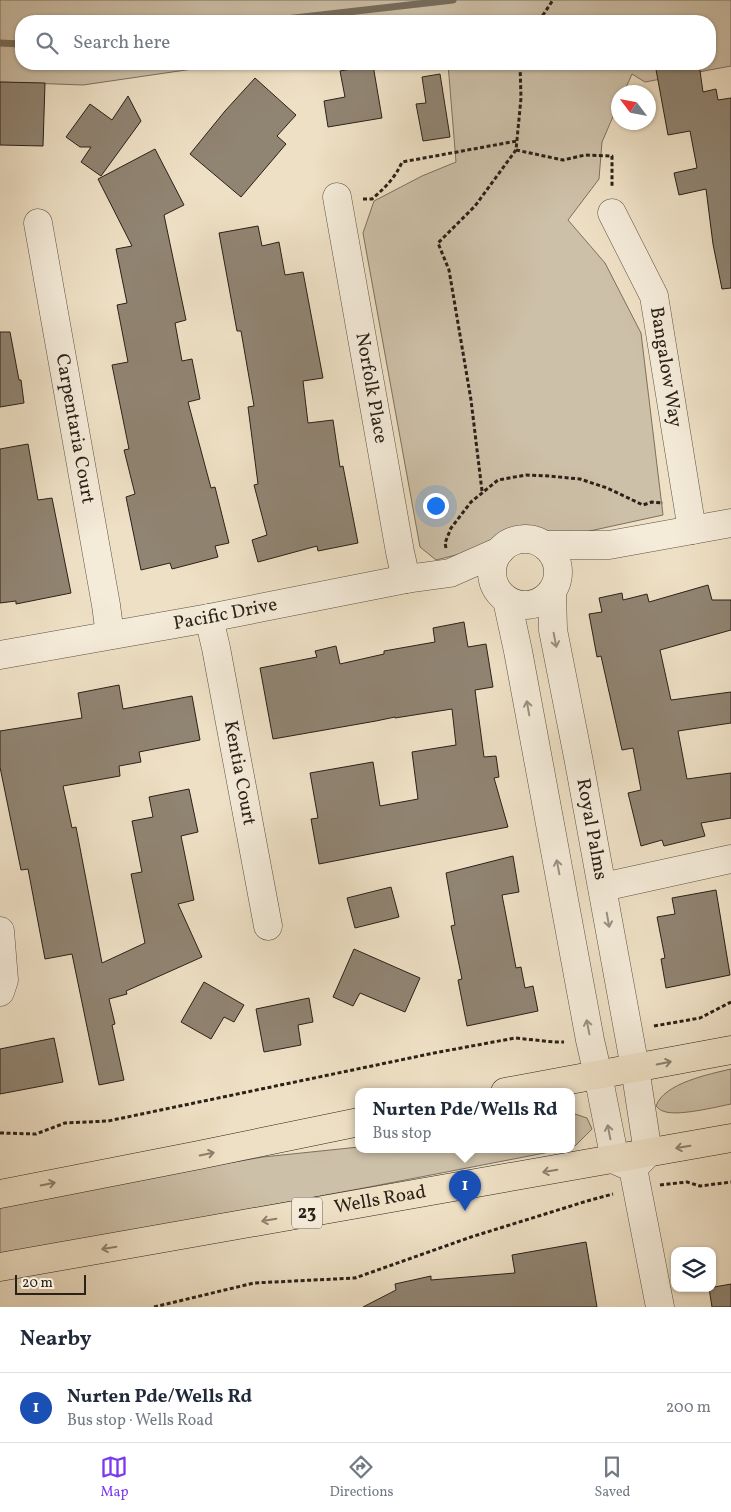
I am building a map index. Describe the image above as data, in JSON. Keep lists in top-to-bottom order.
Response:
{
  "streets": {
    "main road": ["Wells Road", "23"],
    "street": [
      "Bangalow Way",
      "Norfolk Place",
      "Carpentaria Court",
      "Pacific Drive",
      "Kentia Court",
      "Royal Palms"
    ]
  },
  "crossings": [
    ["Norfolk Place", "Pacific Drive"],
    ["Carpentaria Court", "Pacific Drive"],
    ["Pacific Drive", "Kentia Court"],
    ["Pacific Drive", "Royal Palms"],
    ["Royal Palms", "Wells Road"]
  ],
  "scale_bar": "20 m",
  "north": "top left",
  "page": {
    "search": "Search here",
    "popup": ["Nurten Pde/Wells Rd", "Bus stop"],
    "pins": "1",
    "scale": "20 m",
    "heading": "Nearby",
    "list": [
      {
        "mark": "1",
        "name": "Nurten Pde/Wells Rd",
        "note": "Bus stop · Wells Road",
        "value": "200 m"
      }
    ],
    "nav": ["Map", "Directions", "Saved"]
  }
}
